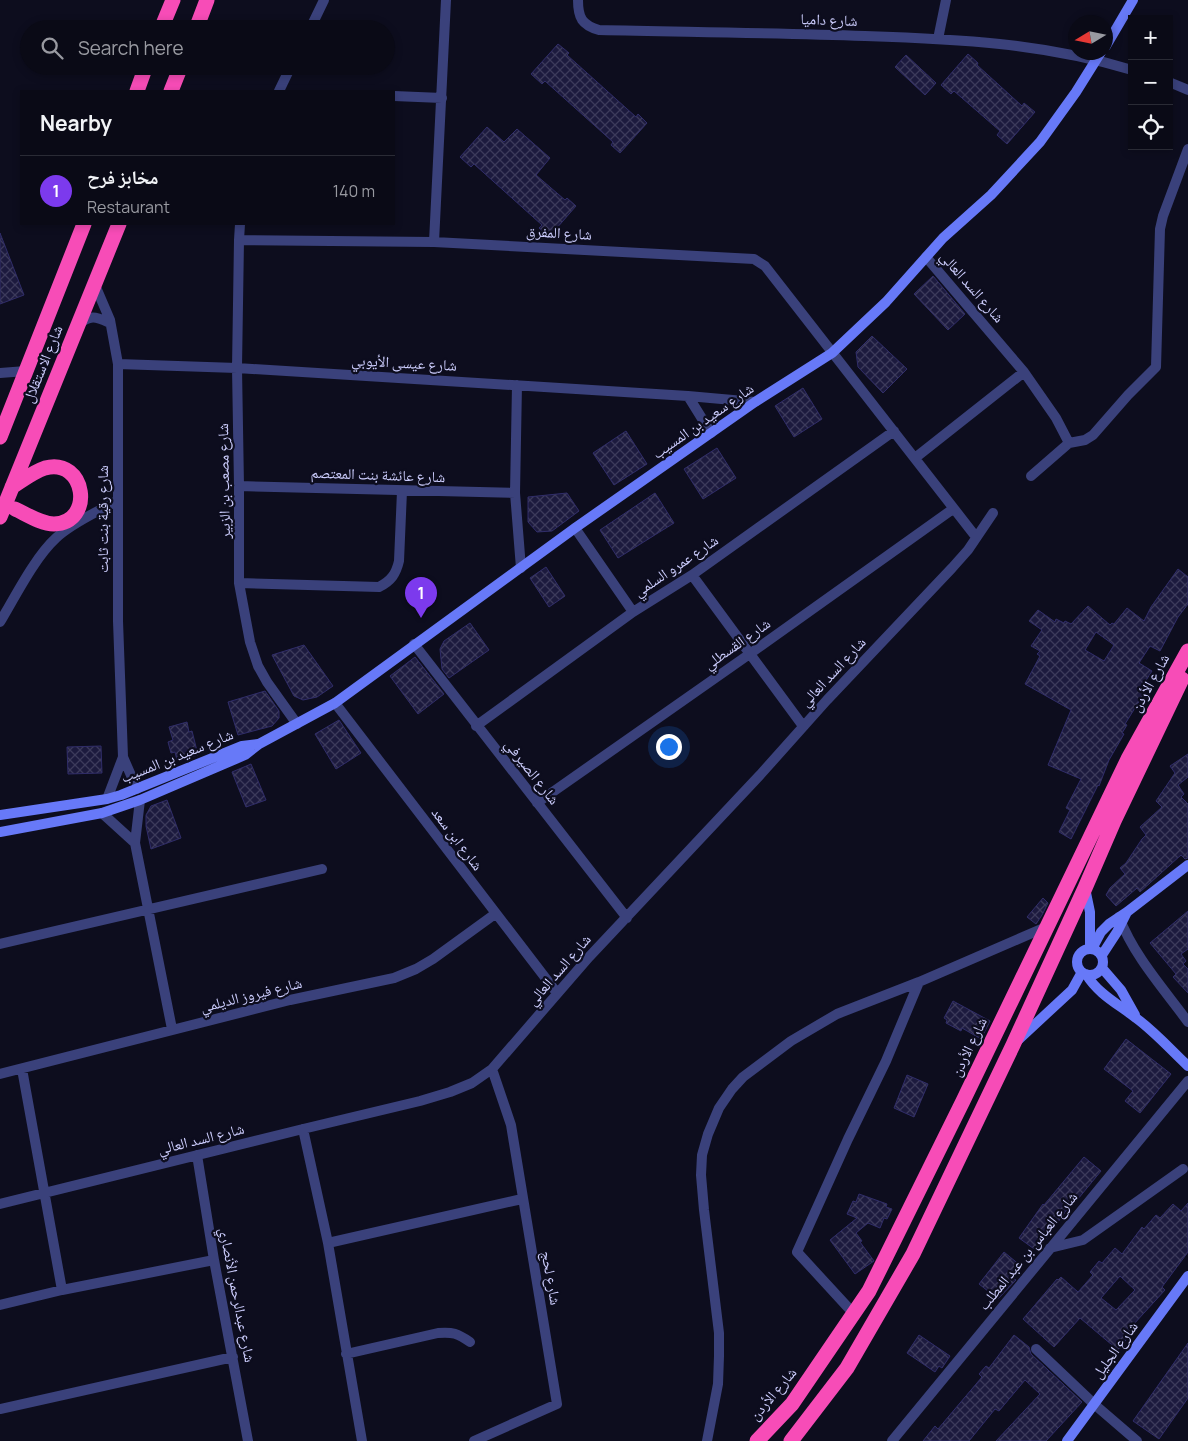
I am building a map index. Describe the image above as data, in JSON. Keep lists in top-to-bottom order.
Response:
{
  "streets": {
    "highway": ["شارع الاستقلال", "شارع الأردن"],
    "street": [
      "شارع داميا",
      "شارع المفرق",
      "شارع السد العالي",
      "شارع عيسى الأيوبي",
      "شارع سعيد بن المسيب",
      "شارع عائشة بنت المعتصم",
      "شارع مصعب بن الزبير",
      "شارع رقية بنت ثابت",
      "شارع عمرو السلمي",
      "شارع القسطلي",
      "شارع الصيرفي",
      "شارع ابن سعد",
      "شارع فيروز الديلمي",
      "شارع العباس بن عبد المطلب",
      "شارع لحج",
      "شارع عبدالرحمن الأنصاري",
      "شارع الجليل"
    ]
  },
  "crossings": [
    ["شارع المفرق", "شارع السد العالي"],
    ["شارع المفرق", "شارع سعيد بن المسيب"],
    ["شارع المفرق", "شارع مصعب بن الزبير"],
    ["شارع المفرق", "شارع عمرو السلمي"],
    ["شارع المفرق", "شارع القسطلي"],
    ["شارع السد العالي", "شارع سعيد بن المسيب"],
    ["شارع السد العالي", "شارع الصيرفي"],
    ["شارع السد العالي", "شارع ابن سعد"],
    ["شارع السد العالي", "شارع لحج"],
    ["شارع السد العالي", "شارع عبدالرحمن الأنصاري"],
    ["شارع عيسى الأيوبي", "شارع سعيد بن المسيب"],
    ["شارع عيسى الأيوبي", "شارع مصعب بن الزبير"],
    ["شارع عيسى الأيوبي", "شارع رقية بنت ثابت"],
    ["شارع الاستقلال", "شارع رقية بنت ثابت"],
    ["شارع سعيد بن المسيب", "شارع مصعب بن الزبير"],
    ["شارع سعيد بن المسيب", "شارع رقية بنت ثابت"],
    ["شارع سعيد بن المسيب", "شارع الصيرفي"],
    ["شارع سعيد بن المسيب", "شارع ابن سعد"],
    ["شارع عائشة بنت المعتصم", "شارع مصعب بن الزبير"],
    ["شارع عمرو السلمي", "شارع الصيرفي"],
    ["شارع القسطلي", "شارع الصيرفي"],
    ["شارع ابن سعد", "شارع فيروز الديلمي"]
  ],
  "north": "left",
  "page": {
    "map_buttons": ["+", "−"],
    "search": "Search here",
    "heading": "Nearby",
    "list": [
      {
        "mark": "1",
        "name": "مخابز فرح",
        "note": "Restaurant",
        "value": "140 m"
      }
    ],
    "pins": "1"
  }
}
